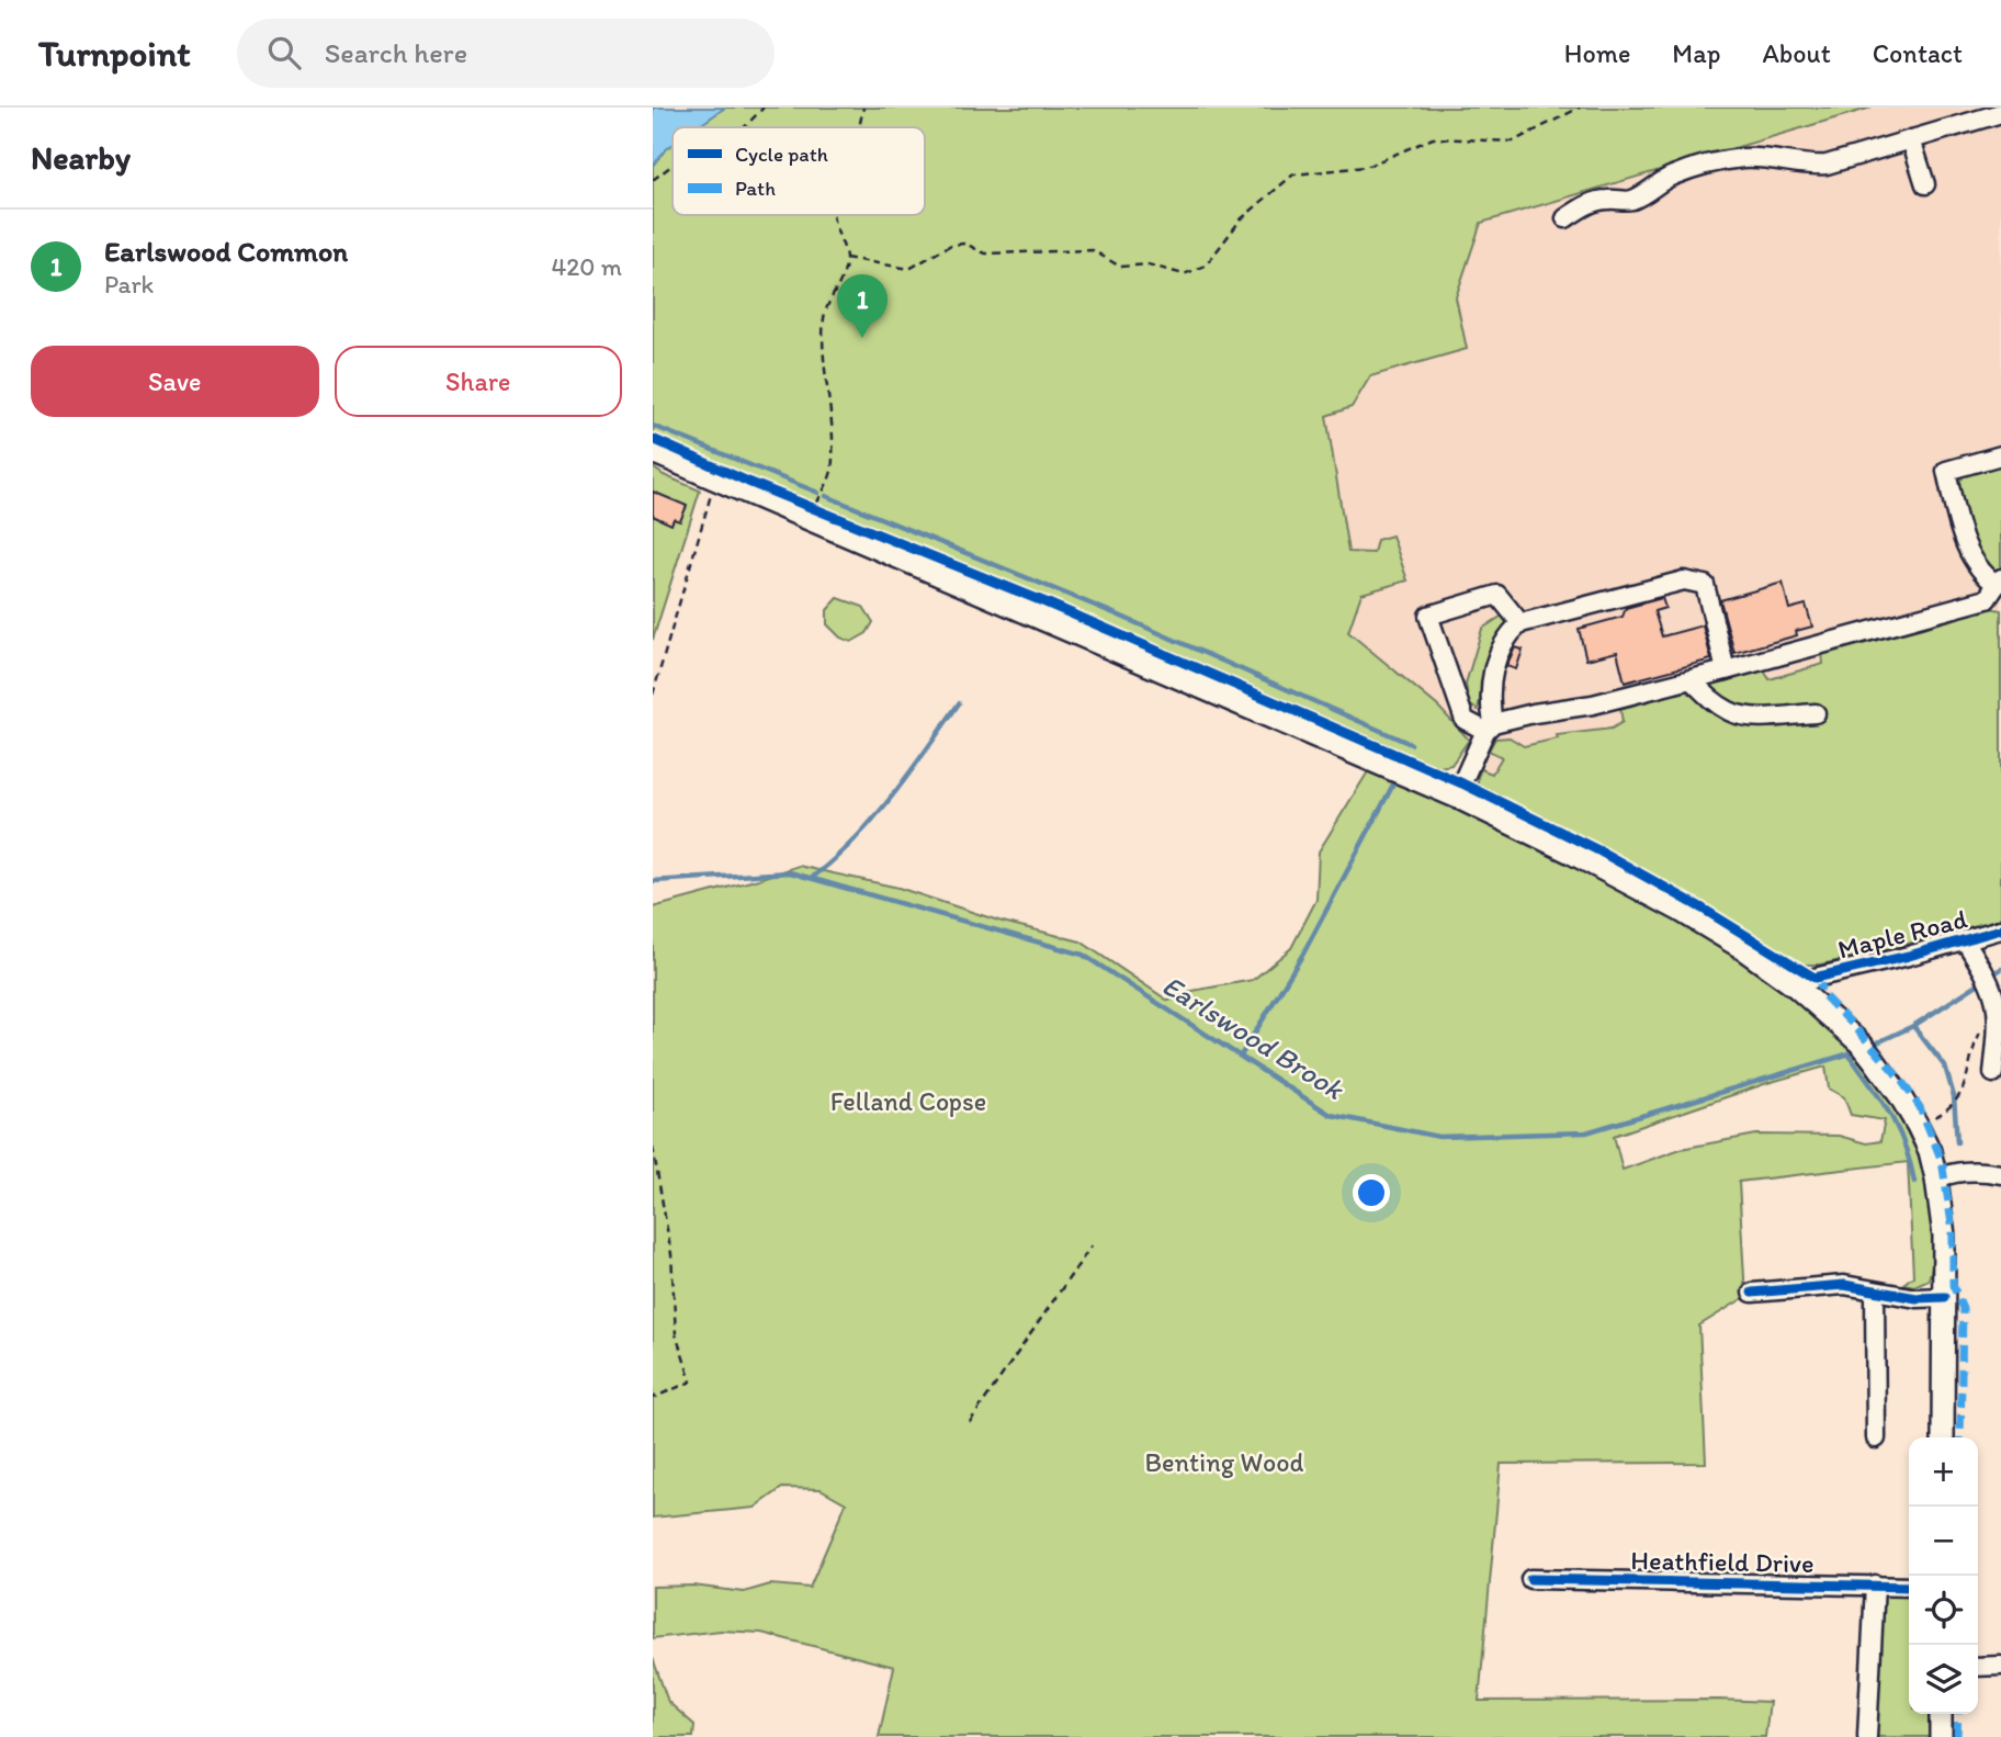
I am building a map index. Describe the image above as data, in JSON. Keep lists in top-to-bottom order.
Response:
{
  "streets": {
    "street": ["Maple Road", "Heathfield Drive"]
  },
  "water": ["Earlswood Brook"],
  "parks": ["Felland Copse", "Benting Wood"],
  "legend": ["Cycle path", "Path"],
  "page": {
    "header": "Turnpoint",
    "search": "Search here",
    "nav": [
      "Home",
      "Map",
      "About",
      "Contact"
    ],
    "heading": "Nearby",
    "list": [
      {
        "mark": "1",
        "name": "Earlswood Common",
        "note": "Park",
        "value": "420 m"
      }
    ],
    "pins": "1",
    "buttons": ["Save", "Share"],
    "map_buttons": ["+", "−"]
  }
}
